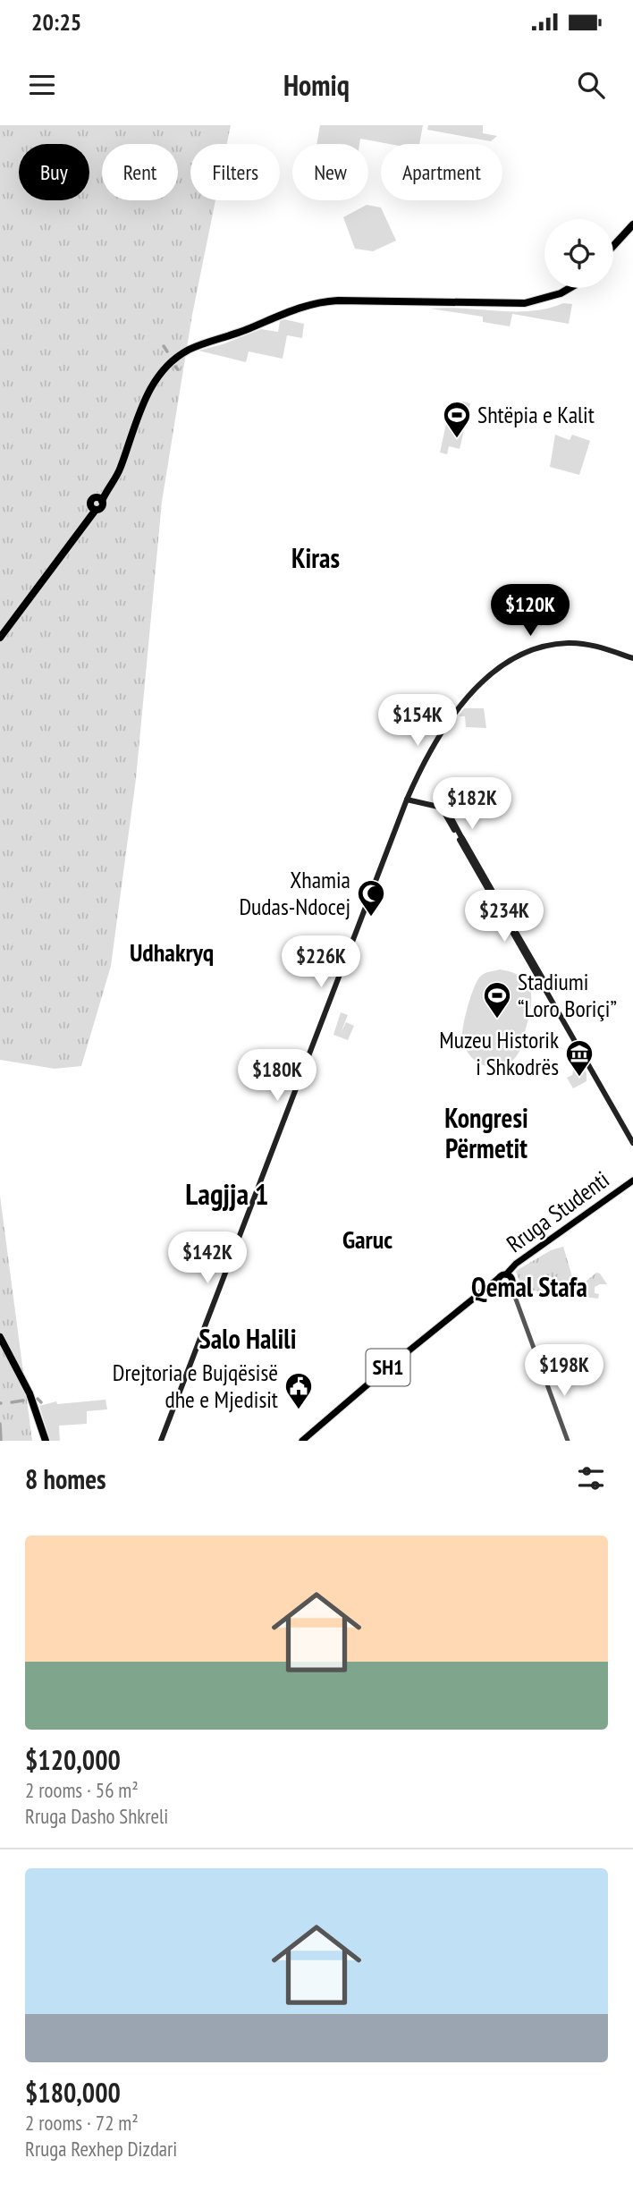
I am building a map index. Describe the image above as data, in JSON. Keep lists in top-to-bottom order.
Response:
{
  "streets": {
    "main road": ["Rruga Studenti", "SH1"]
  },
  "crossings": [
    ["Rruga Studenti", "SH1"]
  ],
  "districts": [
    "Kiras",
    "Udhakryq",
    "Kongresi Përmetit",
    "Lagjja 1",
    "Garuc",
    "Qemal Stafa",
    "Salo Halili"
  ],
  "places": {
    "sports": ["Shtëpia e Kalit", "Stadiumi “Loro Boriçi”"],
    "mosque": ["Xhamia Dudas-Ndocej"],
    "museum": ["Muzeu Historik i Shkodrës"],
    "public building": ["Drejtoria e Bujqësisë dhe e Mjedisit"]
  },
  "page": {
    "status": "20:25",
    "header": "Homiq",
    "chip": [
      "Buy",
      "Rent",
      "Filters",
      "New",
      "Apartment"
    ],
    "price": [
      "$120K",
      "$154K",
      "$182K",
      "$234K",
      "$226K",
      "$180K",
      "$142K",
      "$198K"
    ],
    "heading": "8 homes",
    "list": [
      {
        "name": "$120,000",
        "note": "2 rooms · 56 m² · Rruga Dasho Shkreli"
      },
      {
        "name": "$180,000",
        "note": "2 rooms · 72 m² · Rruga Rexhep Dizdari"
      }
    ]
  }
}
